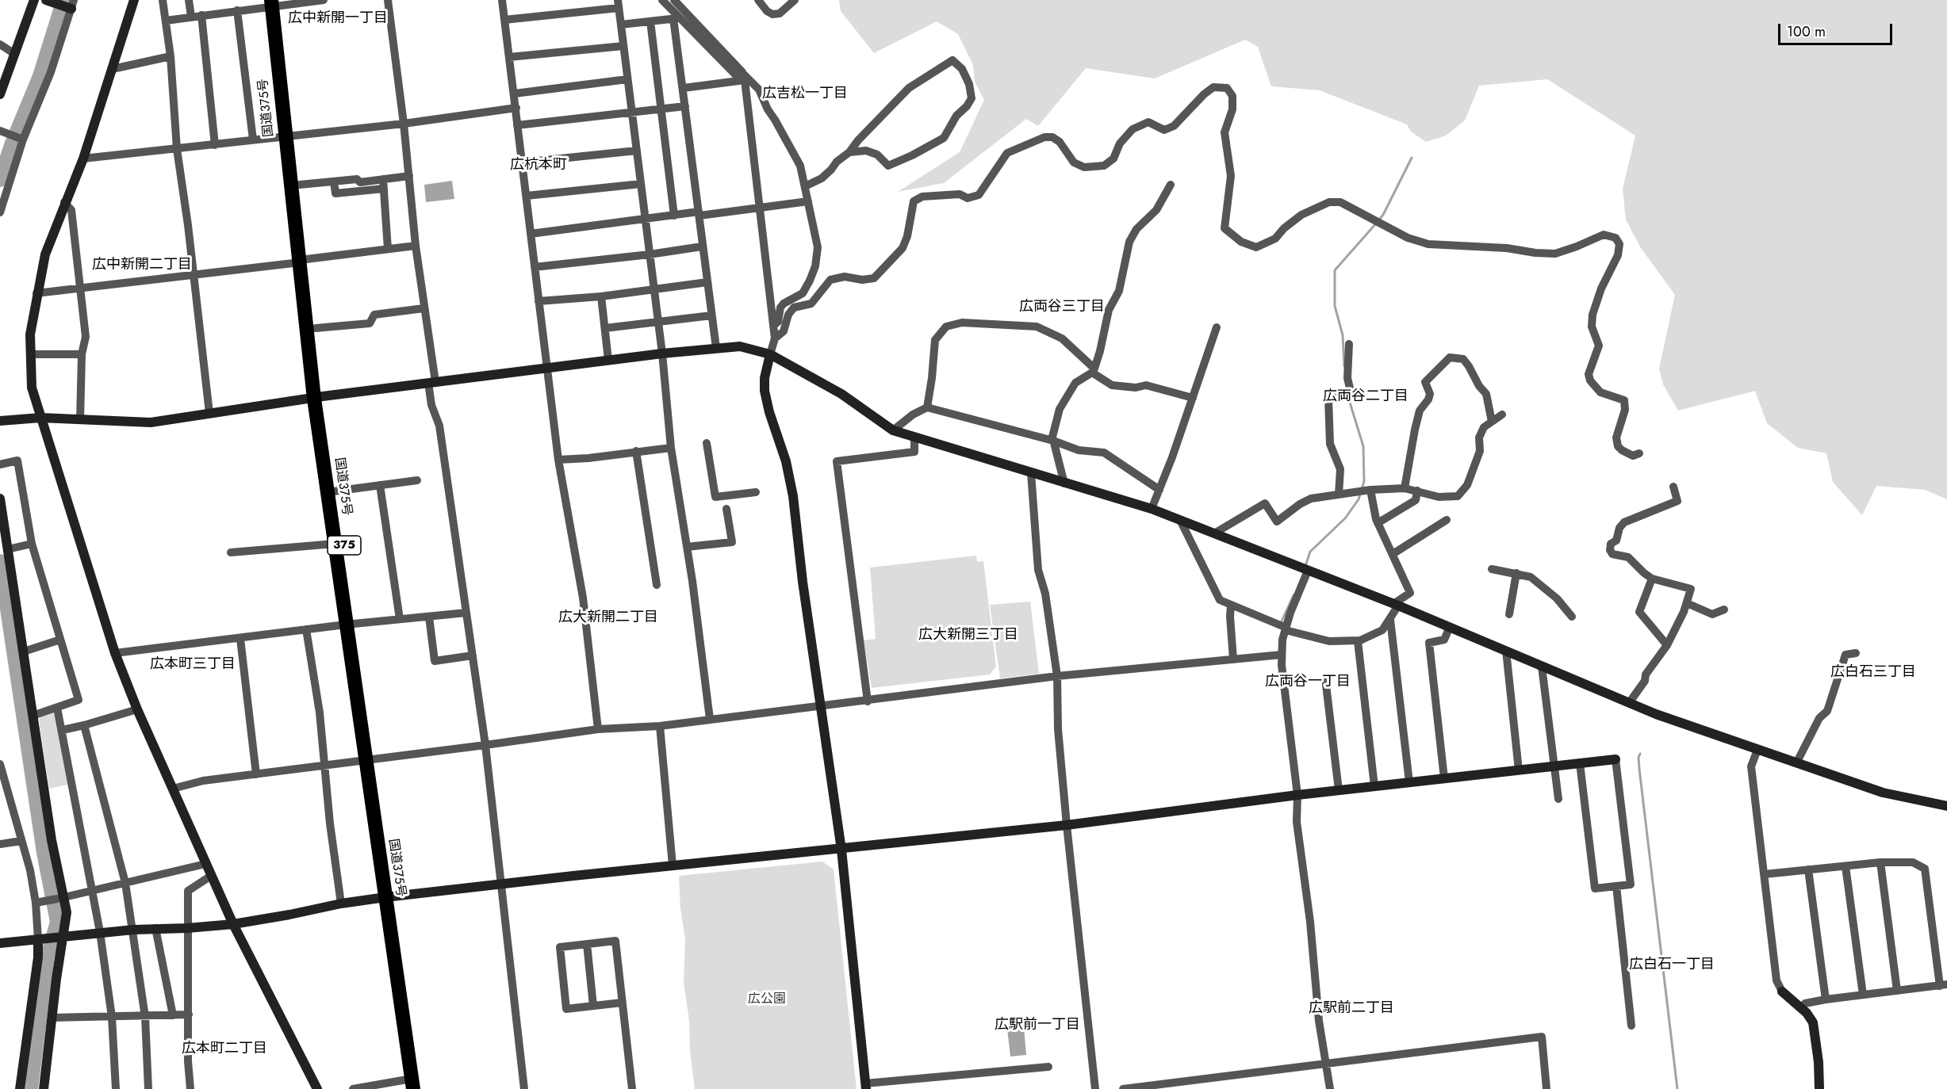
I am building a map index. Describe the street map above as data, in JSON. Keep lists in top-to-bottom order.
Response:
{
  "streets": {
    "highway": ["国道375号", "375"]
  },
  "districts": [
    "広中新開一丁目",
    "広吉松一丁目",
    "広杭本町",
    "広中新開二丁目",
    "広両谷三丁目",
    "広両谷二丁目",
    "広大新開二丁目",
    "広大新開三丁目",
    "広本町三丁目",
    "広白石三丁目",
    "広両谷一丁目",
    "広白石一丁目",
    "広駅前二丁目",
    "広駅前一丁目",
    "広本町二丁目"
  ],
  "parks": ["広公園"],
  "scale_bar": "100 m"
}
